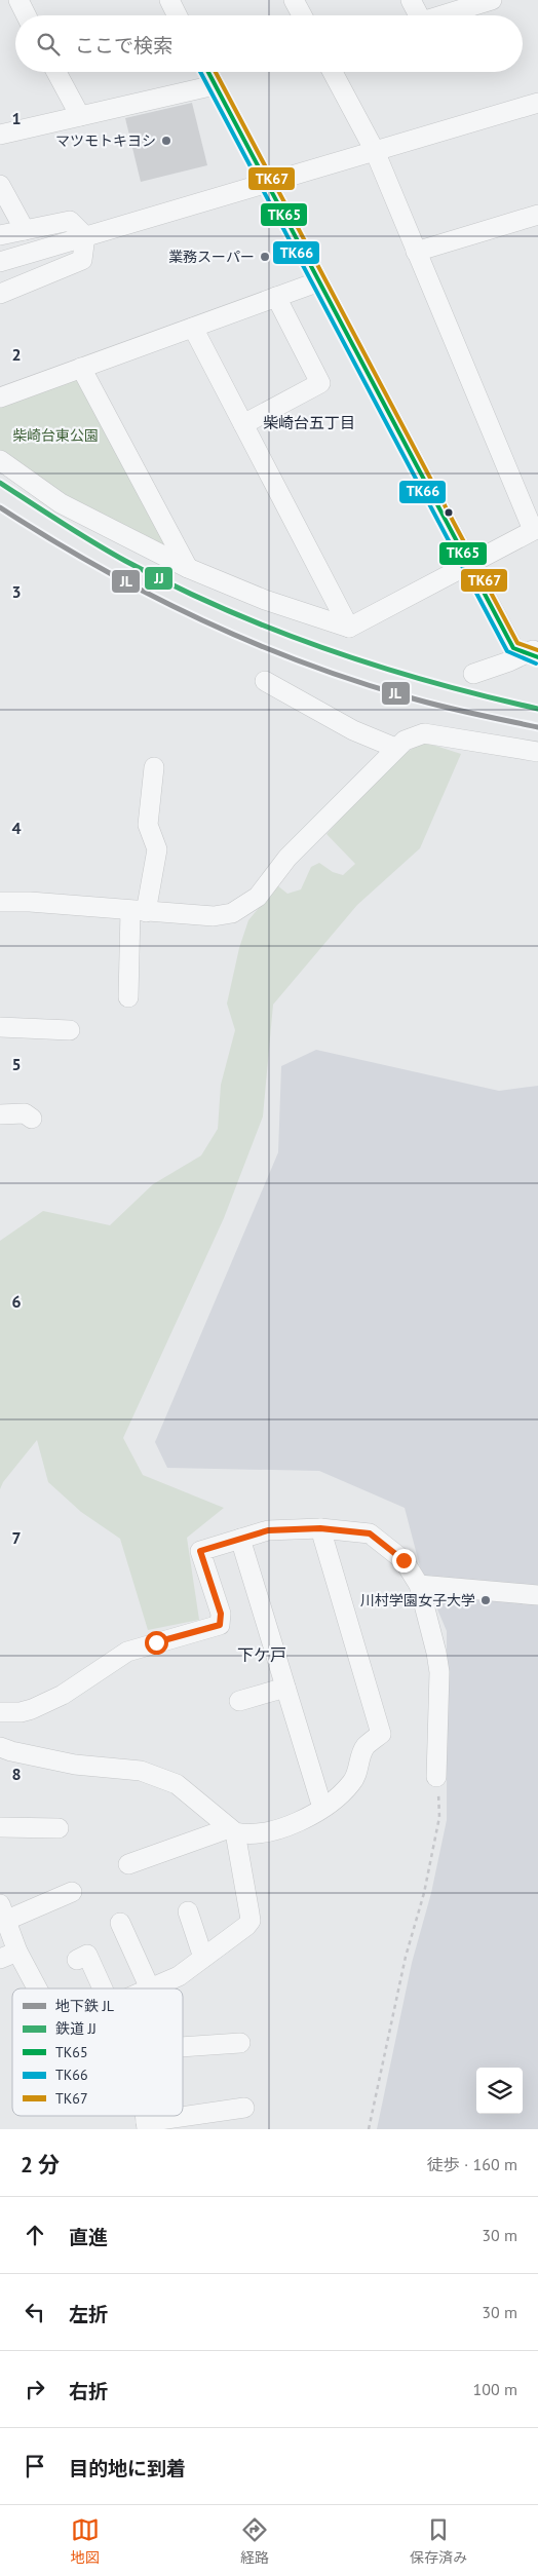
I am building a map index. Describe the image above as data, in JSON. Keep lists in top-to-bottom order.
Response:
{
  "districts": ["柴崎台五丁目", "下ケ戸"],
  "parks": ["柴崎台東公園"],
  "places": ["マツモトキヨシ", "業務スーパー", "川村学園女子大学"],
  "lines": [
    "transit line TK65",
    "transit line TK66",
    "transit line TK67",
    "rail line JJ",
    "metro line JL"
  ],
  "legend": [
    "地下鉄 JL",
    "鉄道 JJ",
    "TK65",
    "TK66",
    "TK67"
  ],
  "page": {
    "search": "ここで検索",
    "heading": ["2 分", "徒歩 · 160 m"],
    "list": [
      ["直進", "30 m"],
      ["左折", "30 m"],
      ["右折", "100 m"],
      "目的地に到着"
    ],
    "nav": ["地図", "経路", "保存済み"]
  },
  "grid": {
    "rows": [
      "1",
      "2",
      "3",
      "4",
      "5",
      "6",
      "7",
      "8"
    ]
  }
}
